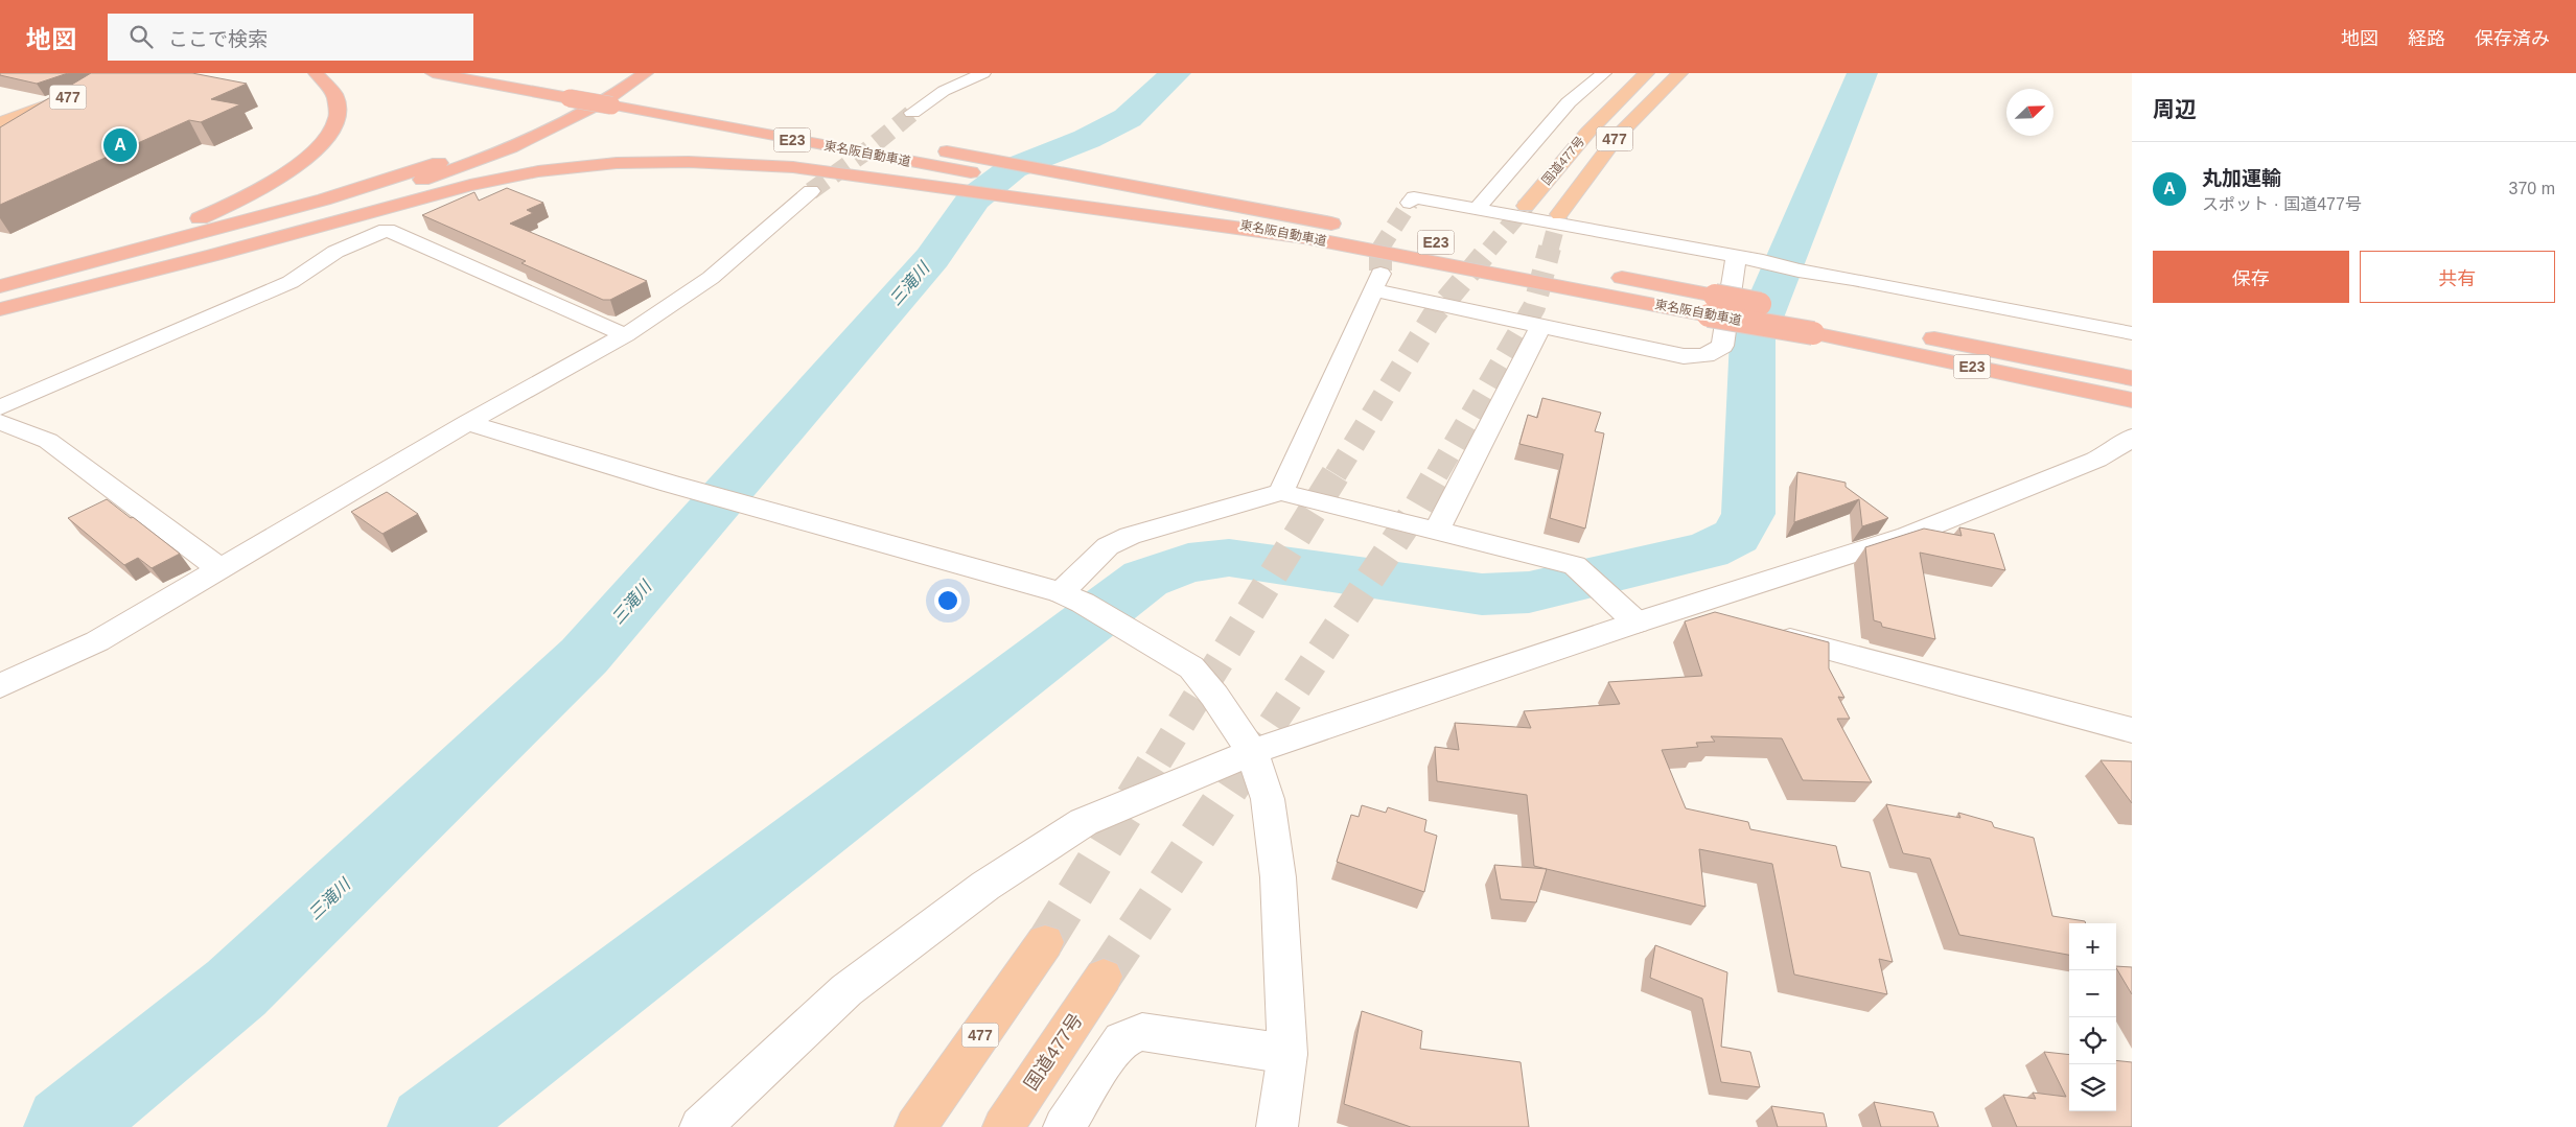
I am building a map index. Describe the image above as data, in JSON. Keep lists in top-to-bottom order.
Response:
{
  "streets": {
    "highway": [
      "477",
      "E23",
      "東名阪自動車道",
      "国道477号"
    ]
  },
  "water": ["三滝川"],
  "north": "top right",
  "page": {
    "header": "地図",
    "search": "ここで検索",
    "nav": ["地図", "経路", "保存済み"],
    "heading": "周辺",
    "pins": "A",
    "list": [
      {
        "mark": "A",
        "name": "丸加運輸",
        "note": "スポット · 国道477号",
        "value": "370 m"
      }
    ],
    "buttons": ["保存", "共有"],
    "map_buttons": ["+", "−"]
  }
}
